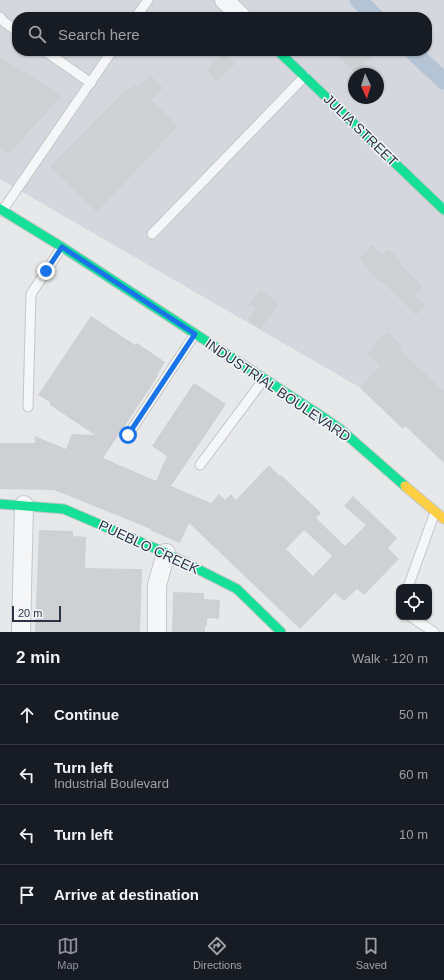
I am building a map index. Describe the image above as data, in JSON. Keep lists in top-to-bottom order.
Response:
{
  "streets": {
    "street": ["JULIA STREET", "INDUSTRIAL BOULEVARD", "PUEBLO CREEK"]
  },
  "scale_bar": "20 m",
  "north": "bottom",
  "page": {
    "search": "Search here",
    "scale": "20 m",
    "heading": ["2 min", "Walk · 120 m"],
    "list": [
      ["Continue", "50 m"],
      ["Turn left", "Industrial Boulevard", "60 m"],
      ["Turn left", "10 m"],
      "Arrive at destination"
    ],
    "nav": ["Map", "Directions", "Saved"]
  }
}
